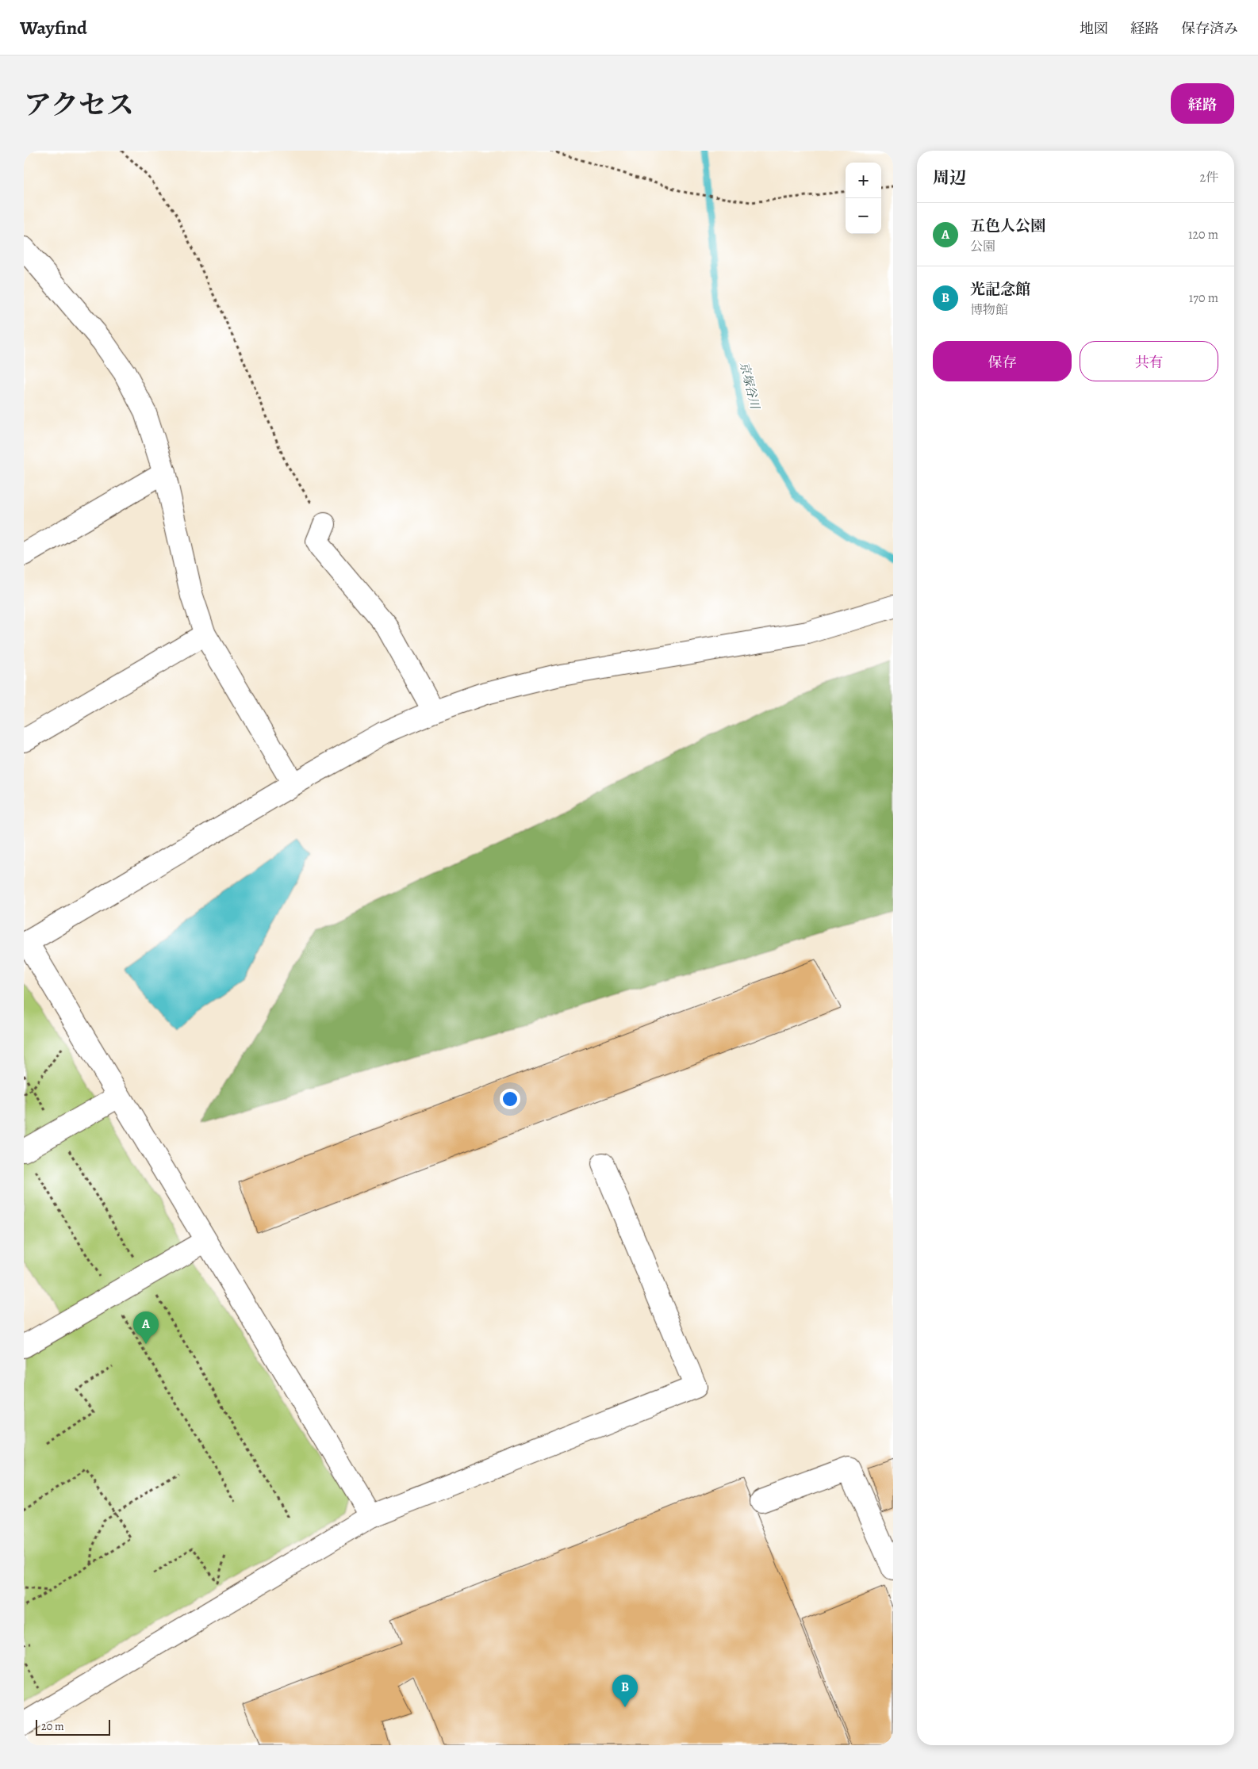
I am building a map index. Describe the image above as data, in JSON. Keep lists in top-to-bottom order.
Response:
{
  "water": ["京塚谷川"],
  "scale_bar": "20 m",
  "page": {
    "header": "Wayfind",
    "nav": ["地図", "経路", "保存済み"],
    "title": "アクセス",
    "buttons": [
      "経路",
      ["保存", "共有"]
    ],
    "heading": ["周辺", "2件"],
    "map_buttons": ["+", "−"],
    "list": [
      {
        "mark": "A",
        "name": "五色人公園",
        "note": "公園",
        "value": "120 m"
      },
      {
        "mark": "B",
        "name": "光記念館",
        "note": "博物館",
        "value": "170 m"
      }
    ],
    "pins": ["A", "B"],
    "scale": "20 m"
  }
}
